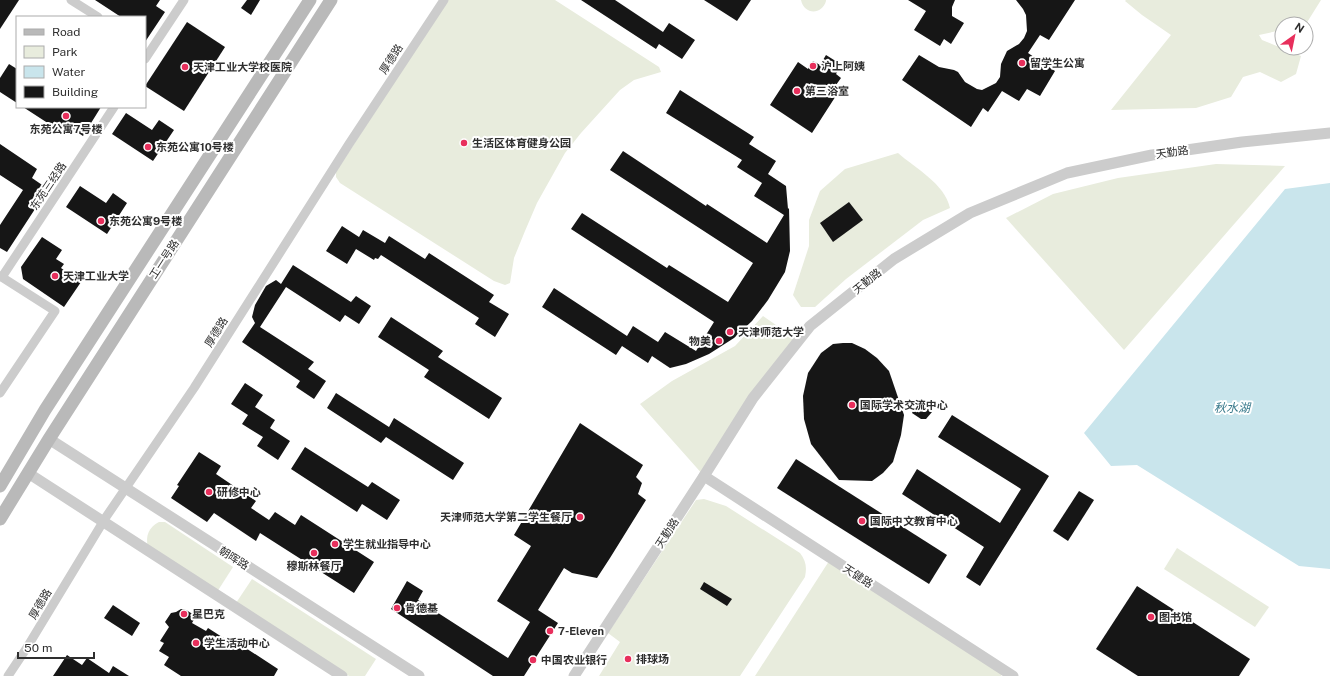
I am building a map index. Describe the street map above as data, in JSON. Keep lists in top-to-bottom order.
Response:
{
  "streets": {
    "main road": ["工一号路"],
    "street": [
      "厚德路",
      "天勤路",
      "东苑三经路",
      "朝晖路",
      "天健路"
    ]
  },
  "crossings": [
    ["厚德路", "朝晖路"],
    ["天勤路", "天健路"],
    ["工一号路", "朝晖路"]
  ],
  "water": ["秋水湖"],
  "places": [
    "留学生公寓",
    "沪上阿姨",
    "天津工业大学校医院",
    "第三浴室",
    "东苑公寓7号楼",
    "生活区体育健身公园",
    "东苑公寓10号楼",
    "东苑公寓9号楼",
    "天津工业大学",
    "天津师范大学",
    "物美",
    "国际学术交流中心",
    "研修中心",
    "天津师范大学第二学生餐厅",
    "国际中文教育中心",
    "学生就业指导中心",
    "穆斯林餐厅",
    "肯德基",
    "星巴克",
    "图书馆",
    "7-Eleven",
    "学生活动中心",
    "排球场",
    "中国农业银行"
  ],
  "legend": [
    "Road",
    "Park",
    "Water",
    "Building"
  ],
  "scale_bar": "50 m",
  "north": "top right"
}
